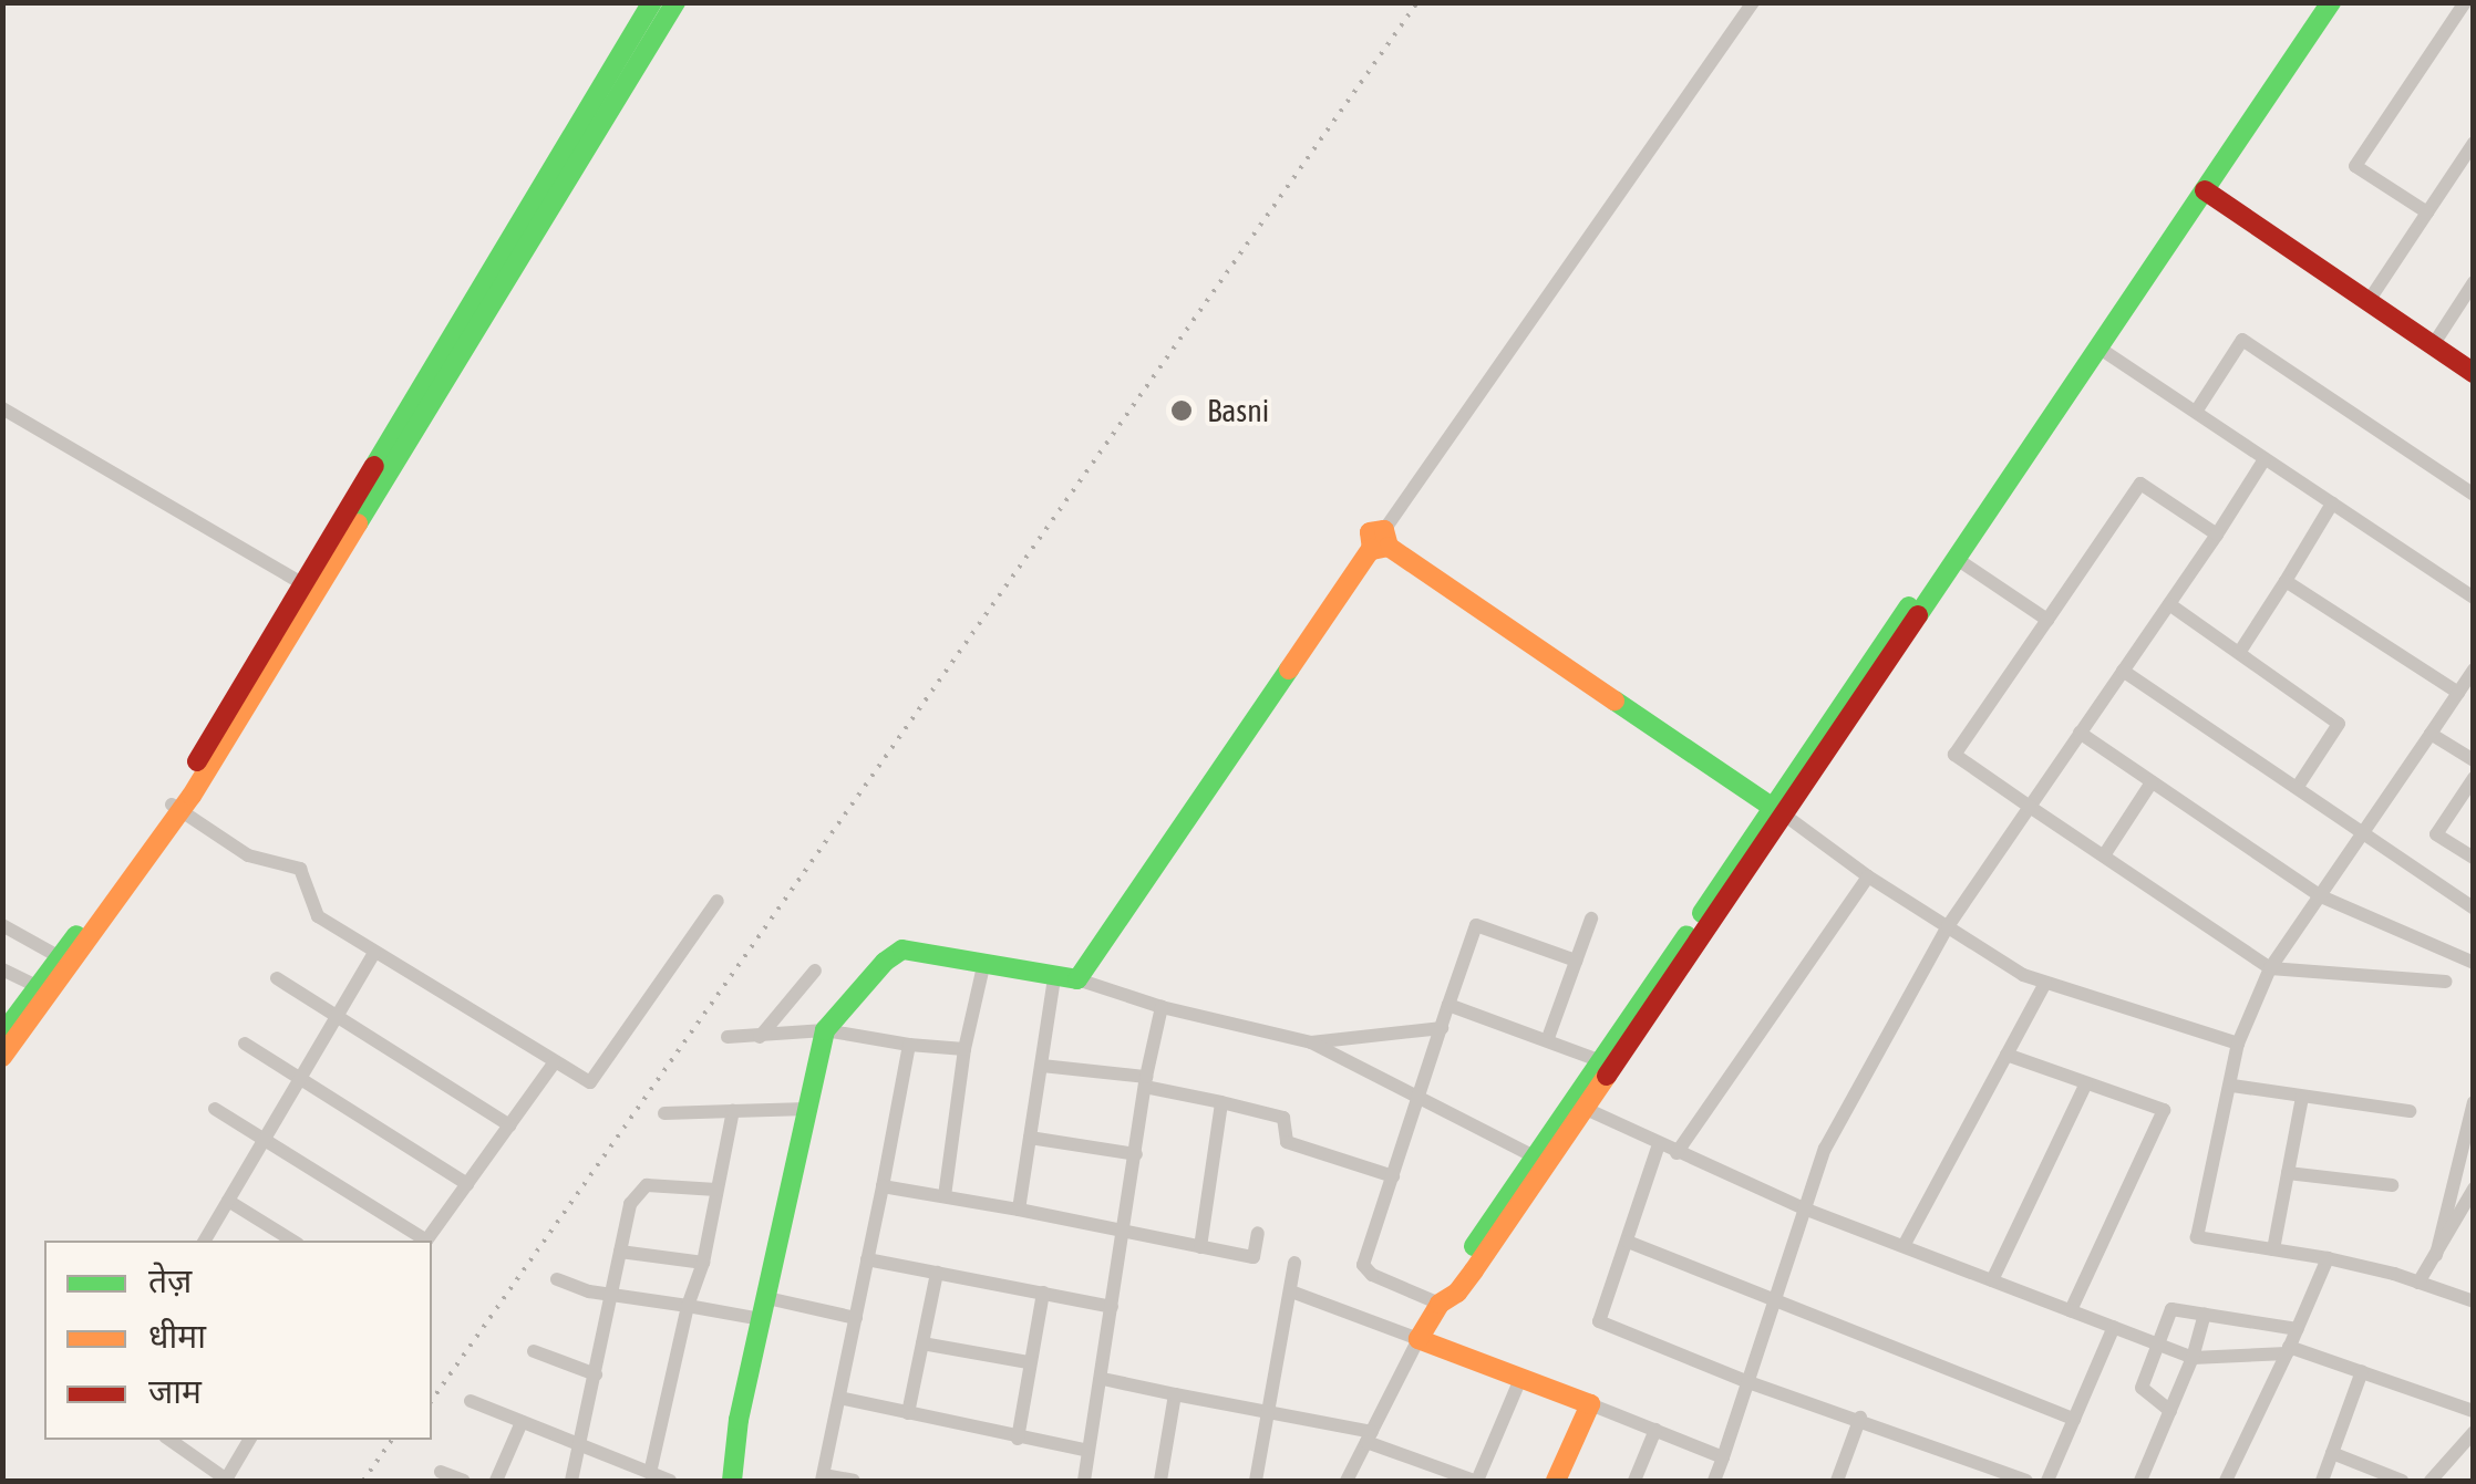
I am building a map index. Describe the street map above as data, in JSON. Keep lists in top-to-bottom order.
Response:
{
  "places": ["Basni"],
  "legend": ["तेज़", "धीमा", "जाम"]
}
